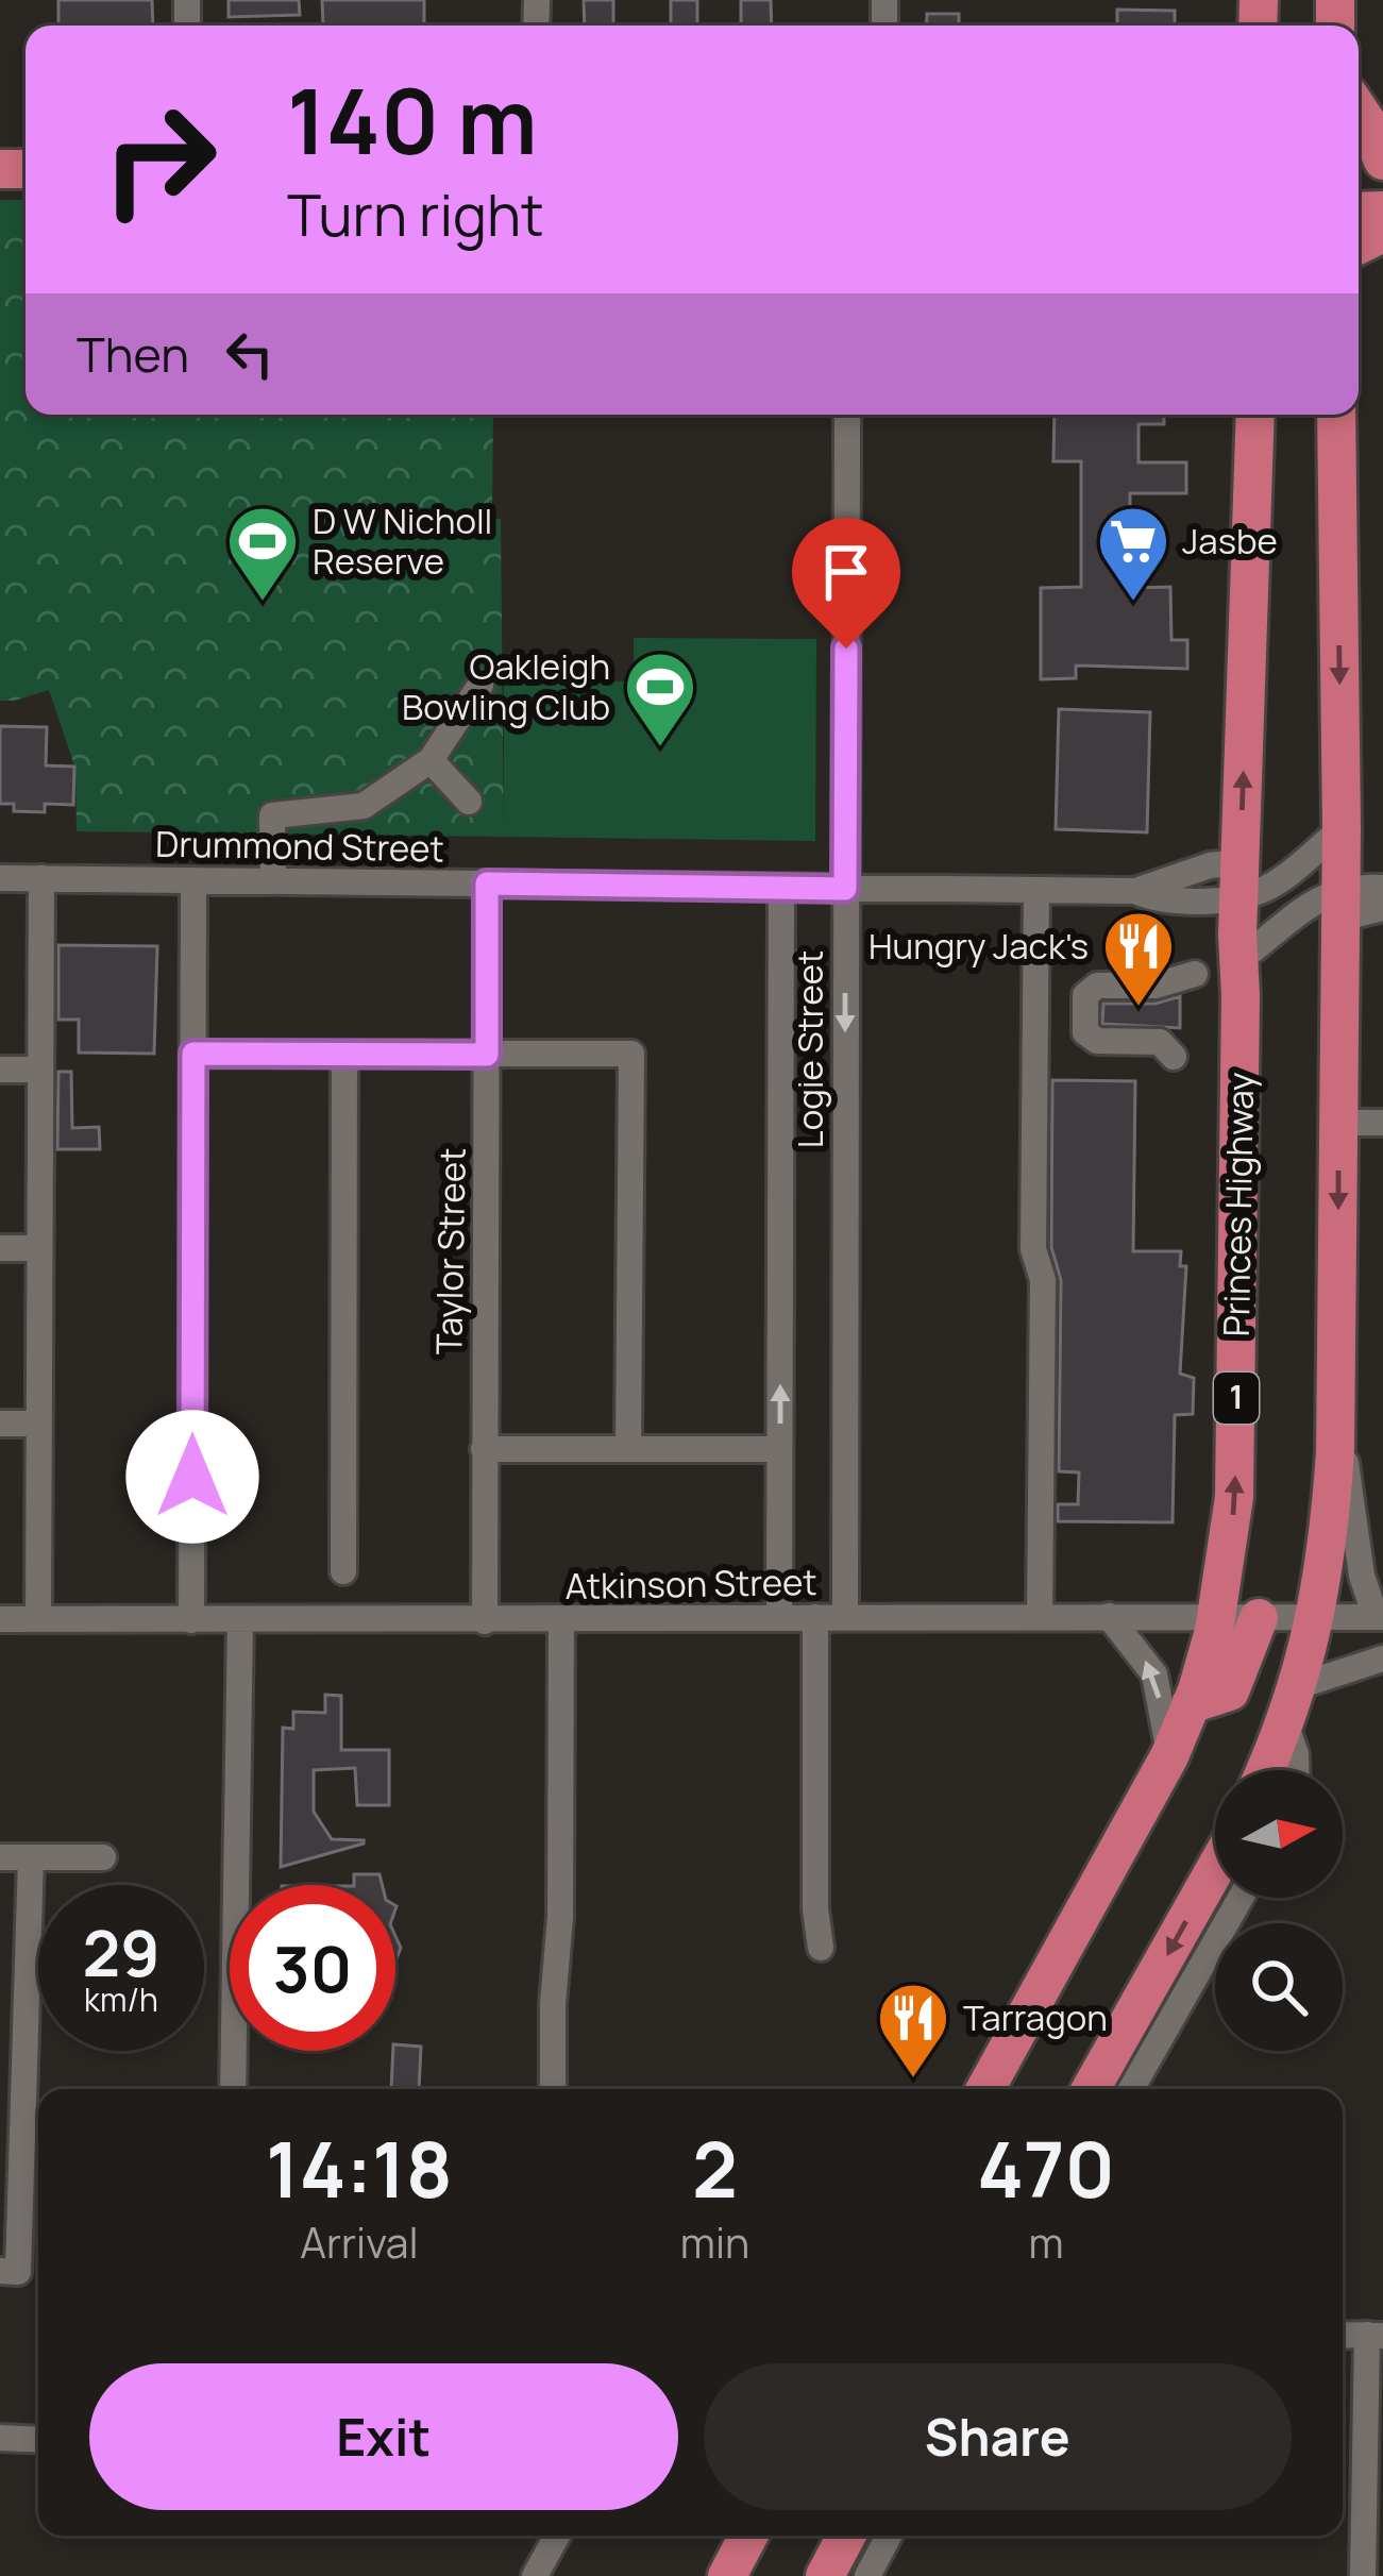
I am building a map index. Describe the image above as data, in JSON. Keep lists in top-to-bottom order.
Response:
{
  "streets": {
    "highway": ["Princes Highway", "1"],
    "street": [
      "Drummond Street",
      "Logie Street",
      "Taylor Street",
      "Atkinson Street"
    ]
  },
  "crossings": [
    ["Drummond Street", "Logie Street"],
    ["Drummond Street", "Princes Highway"],
    ["Drummond Street", "Taylor Street"],
    ["Logie Street", "Atkinson Street"],
    ["Princes Highway", "Atkinson Street"],
    ["Taylor Street", "Atkinson Street"]
  ],
  "places": {
    "sports": ["D W Nicholl Reserve", "Oakleigh Bowling Club"],
    "supermarket": ["Jasbe"],
    "restaurant": ["Hungry Jack's", "Tarragon"]
  },
  "north": "right",
  "page": {
    "turn": ["140 m", "Turn right"],
    "then": "Then",
    "speed": "29 km/h",
    "limit": "30",
    "eta": [
      "14:18",
      "Arrival",
      "2",
      "min",
      "470",
      "m"
    ],
    "buttons": ["Exit", "Share"]
  }
}
